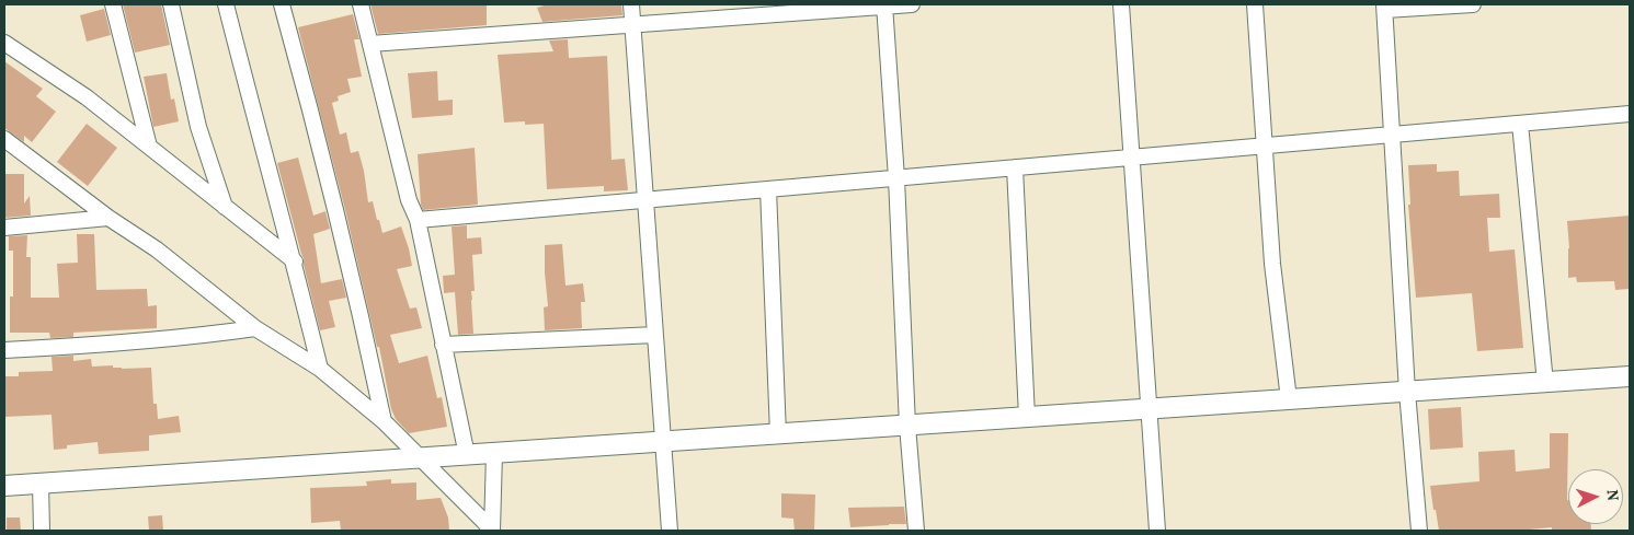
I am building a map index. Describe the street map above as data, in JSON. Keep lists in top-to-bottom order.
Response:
{
  "north": "right"
}
